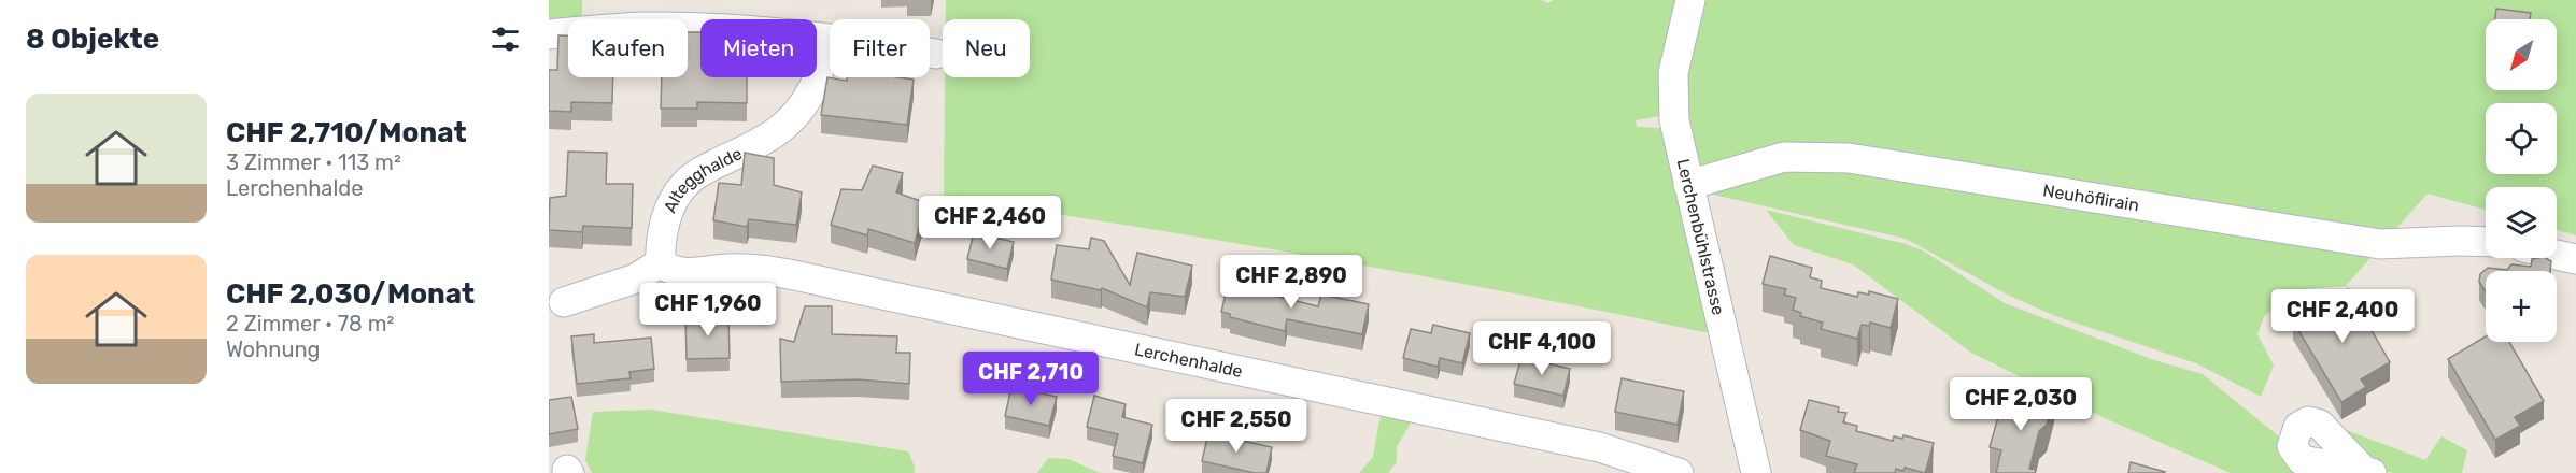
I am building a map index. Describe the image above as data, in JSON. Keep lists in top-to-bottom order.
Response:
{
  "streets": {
    "street": [
      "Altegghalde",
      "Neuhöflirain",
      "Lerchenbühlstrasse",
      "Lerchenhalde"
    ]
  },
  "crossings": [
    ["Altegghalde", "Lerchenhalde"],
    ["Neuhöflirain", "Lerchenbühlstrasse"]
  ],
  "north": "bottom left",
  "page": {
    "heading": "8 Objekte",
    "map_buttons": "+",
    "chip": [
      "Kaufen",
      "Mieten",
      "Filter",
      "Neu"
    ],
    "list": [
      {
        "name": "CHF 2,710/Monat",
        "note": "3 Zimmer · 113 m² · Lerchenhalde"
      },
      {
        "name": "CHF 2,030/Monat",
        "note": "2 Zimmer · 78 m² · Wohnung"
      }
    ],
    "price": [
      "CHF 2,460",
      "CHF 2,890",
      "CHF 1,960",
      "CHF 2,400",
      "CHF 4,100",
      "CHF 2,710",
      "CHF 2,030",
      "CHF 2,550"
    ]
  }
}
